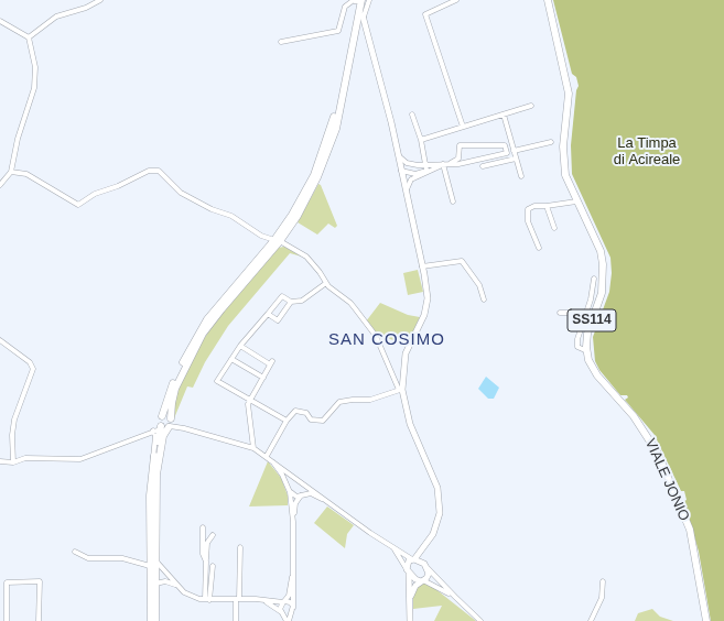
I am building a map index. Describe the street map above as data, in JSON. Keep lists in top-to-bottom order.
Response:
{
  "streets": {
    "main road": ["SS114", "VIALE JONIO"]
  },
  "districts": ["SAN COSIMO"],
  "parks": ["La Timpa di Acireale"]
}
